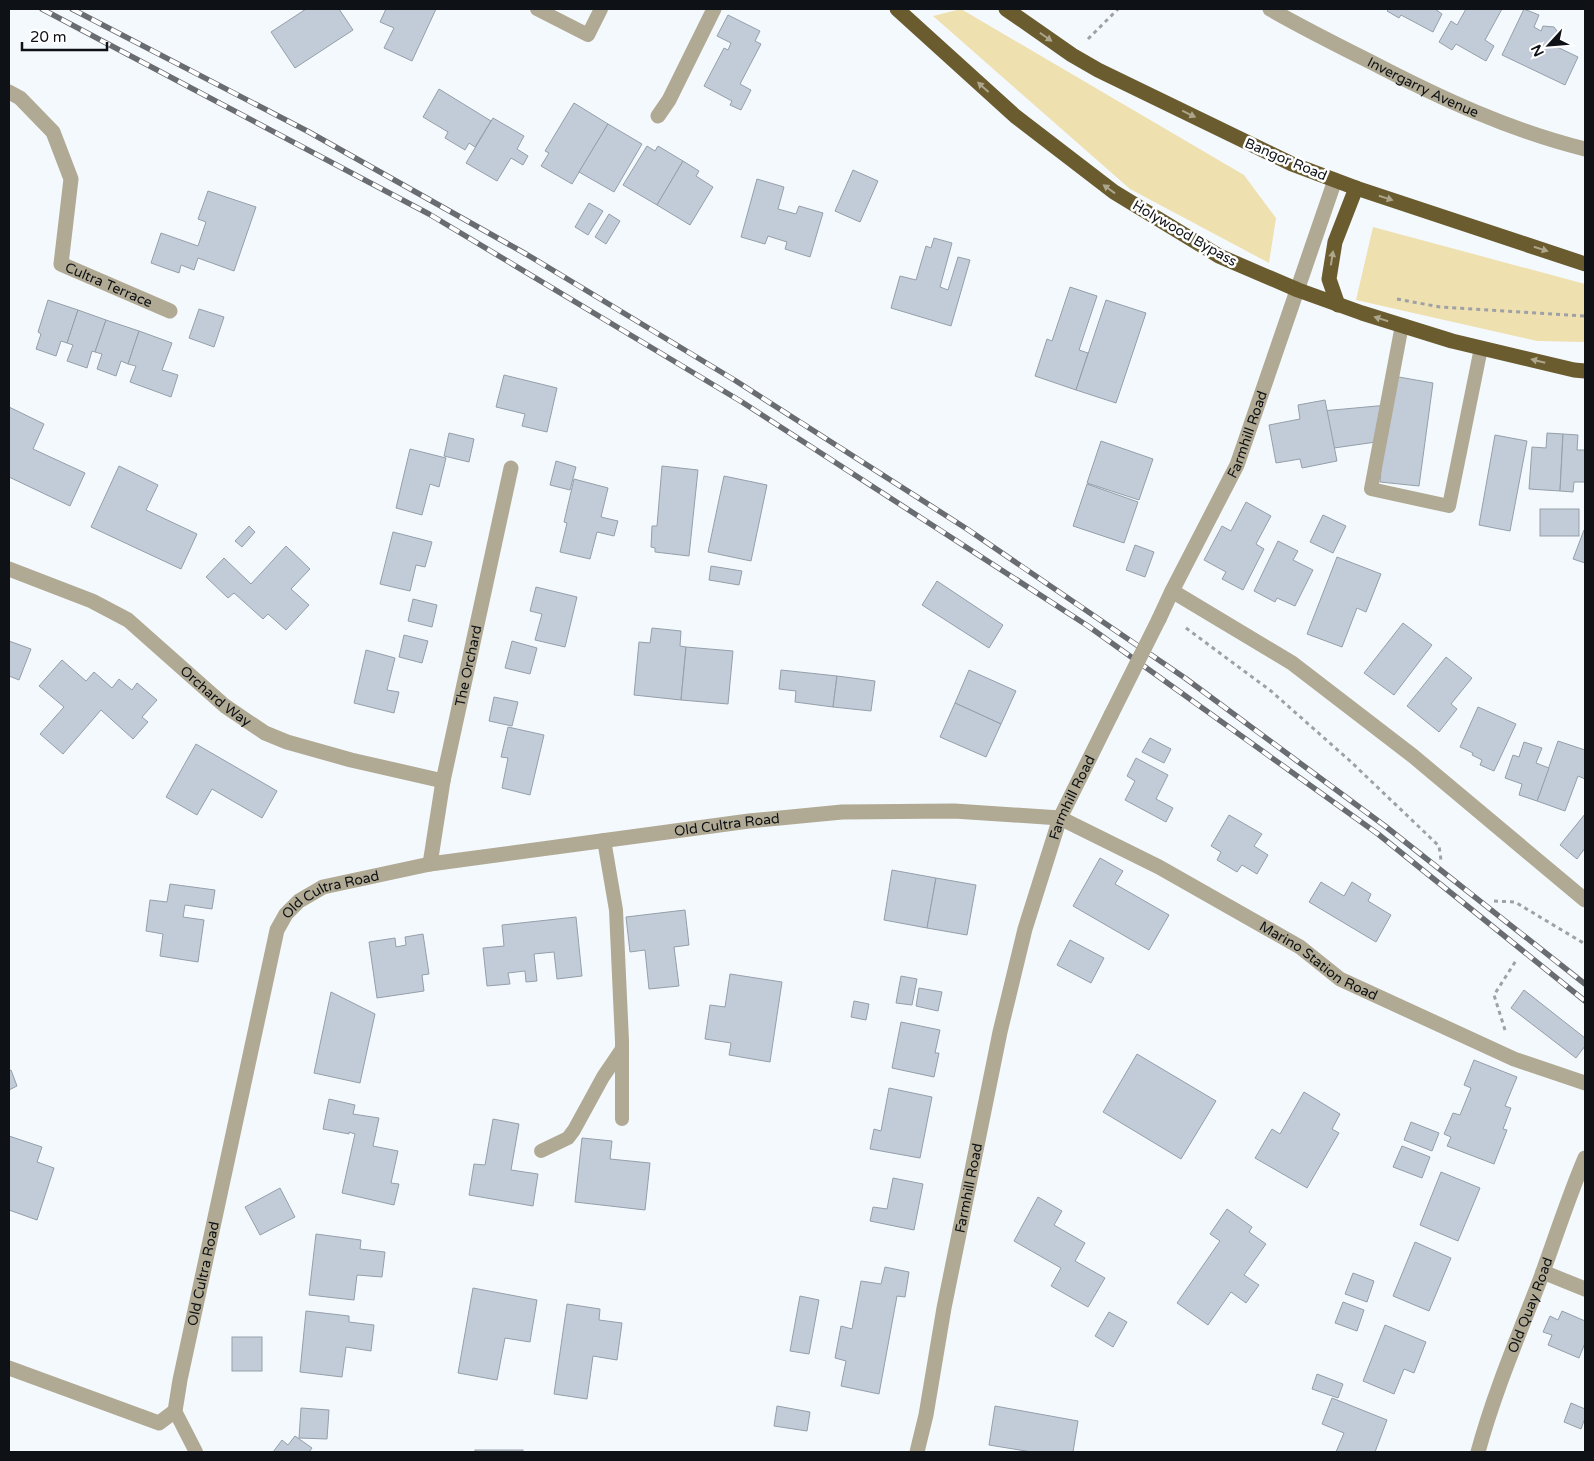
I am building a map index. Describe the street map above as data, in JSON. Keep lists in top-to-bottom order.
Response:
{
  "streets": {
    "highway": ["Bangor Road", "Holywood Bypass"],
    "street": [
      "Invergarry Avenue",
      "Cultra Terrace",
      "Farmhill Road",
      "The Orchard",
      "Orchard Way",
      "Old Cultra Road",
      "Marino Station Road",
      "Old Quay Road"
    ]
  },
  "crossings": [
    ["Bangor Road", "Farmhill Road"],
    ["Holywood Bypass", "Farmhill Road"],
    ["Farmhill Road", "Old Cultra Road"],
    ["Farmhill Road", "Marino Station Road"],
    ["The Orchard", "Orchard Way"],
    ["The Orchard", "Old Cultra Road"],
    ["Old Cultra Road", "Marino Station Road"]
  ],
  "one_way": ["Bangor Road", "Holywood Bypass"],
  "scale_bar": "20 m",
  "north": "bottom left"
}
